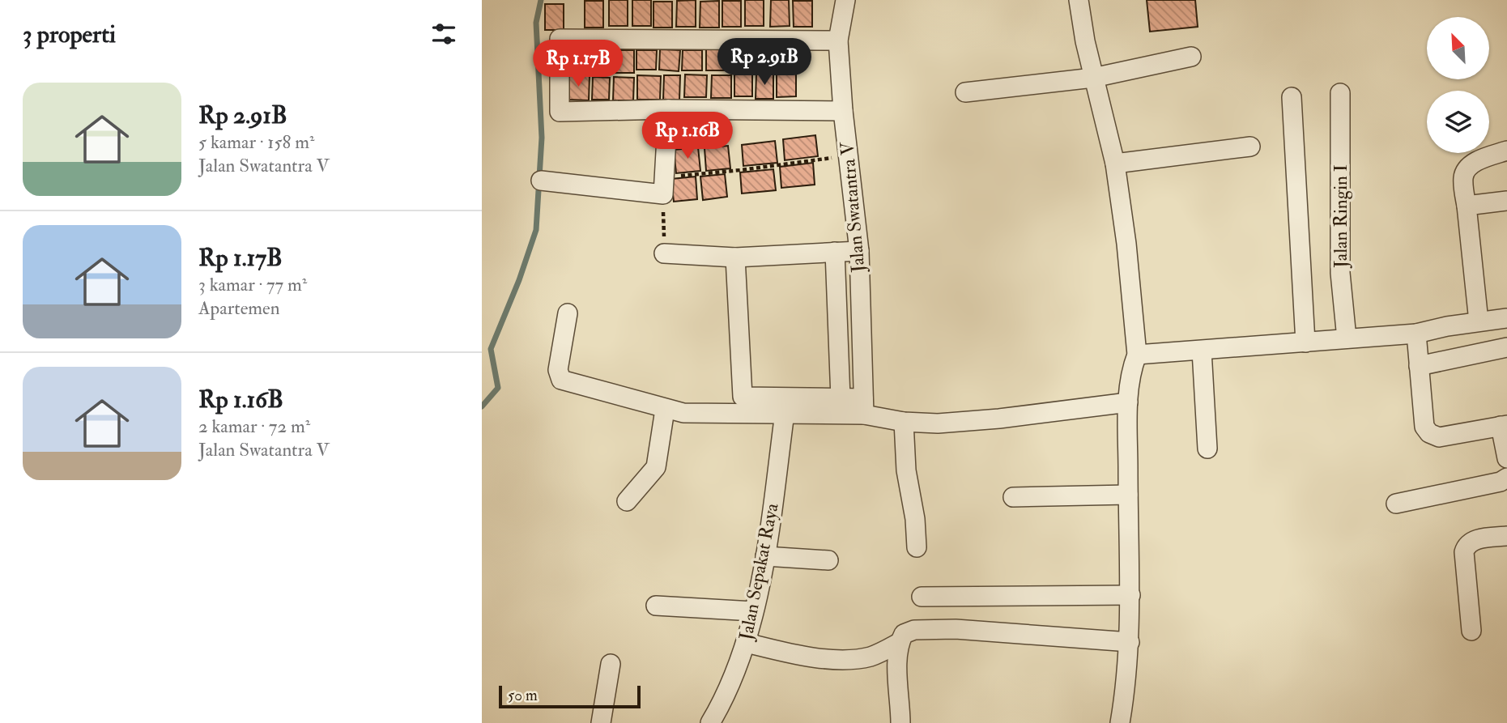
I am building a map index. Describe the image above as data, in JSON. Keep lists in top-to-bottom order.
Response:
{
  "streets": {
    "street": ["Jalan Swatantra V", "Jalan Ringin I", "Jalan Sepakat Raya"]
  },
  "scale_bar": "50 m",
  "north": "top left",
  "page": {
    "heading": "3 properti",
    "price": ["Rp 2.91B", "Rp 1.17B", "Rp 1.16B"],
    "list": [
      {
        "name": "Rp 2.91B",
        "note": "5 kamar · 158 m² · Jalan Swatantra V"
      },
      {
        "name": "Rp 1.17B",
        "note": "3 kamar · 77 m² · Apartemen"
      },
      {
        "name": "Rp 1.16B",
        "note": "2 kamar · 72 m² · Jalan Swatantra V"
      }
    ],
    "scale": "50 m"
  }
}
